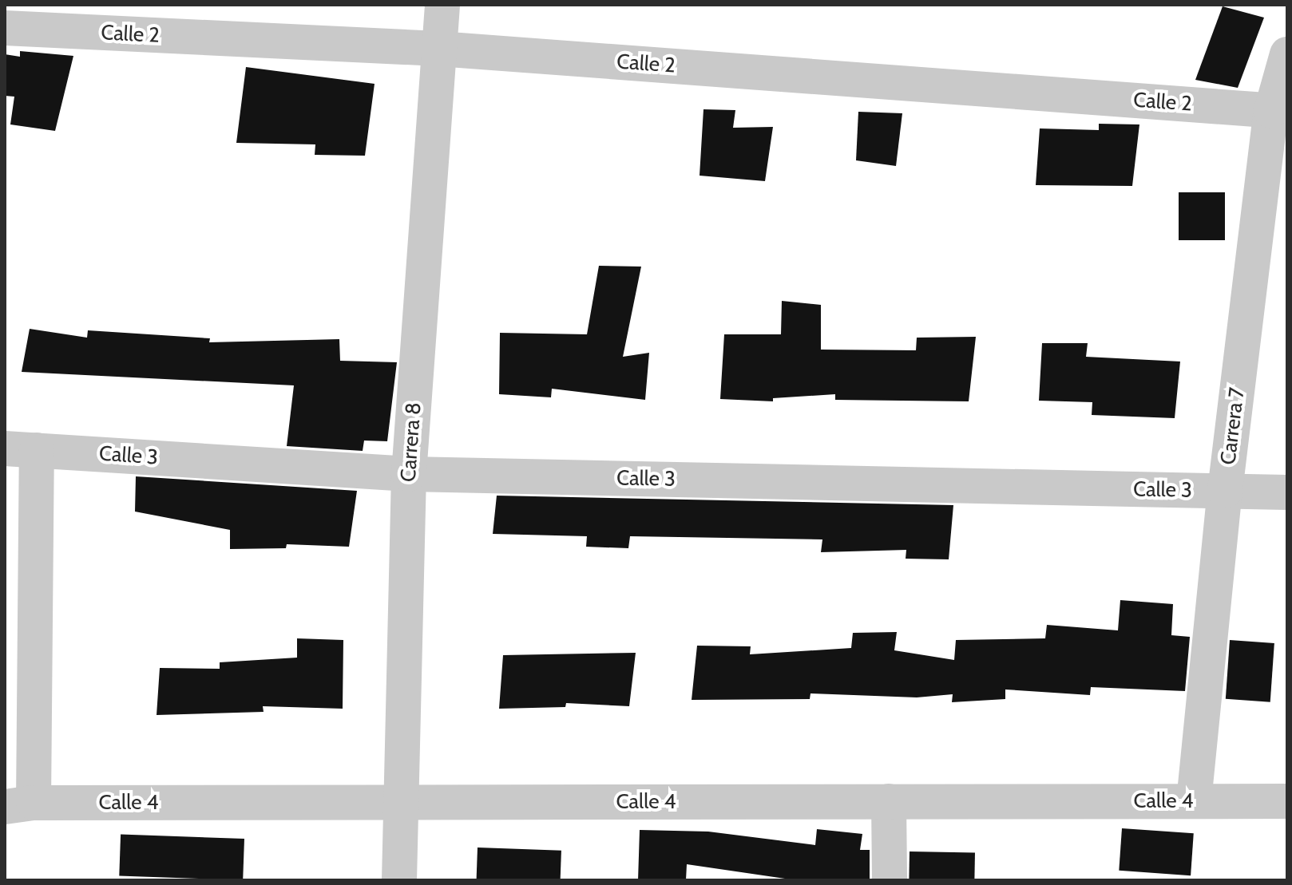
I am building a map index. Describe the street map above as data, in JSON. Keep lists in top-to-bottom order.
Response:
{
  "streets": {
    "street": [
      "Calle 2",
      "Carrera 7",
      "Carrera 8",
      "Calle 3",
      "Calle 4"
    ]
  },
  "crossings": [
    ["Calle 2", "Carrera 7"],
    ["Calle 2", "Carrera 8"],
    ["Carrera 7", "Calle 3"],
    ["Carrera 7", "Calle 4"],
    ["Carrera 8", "Calle 3"],
    ["Carrera 8", "Calle 4"]
  ]
}
